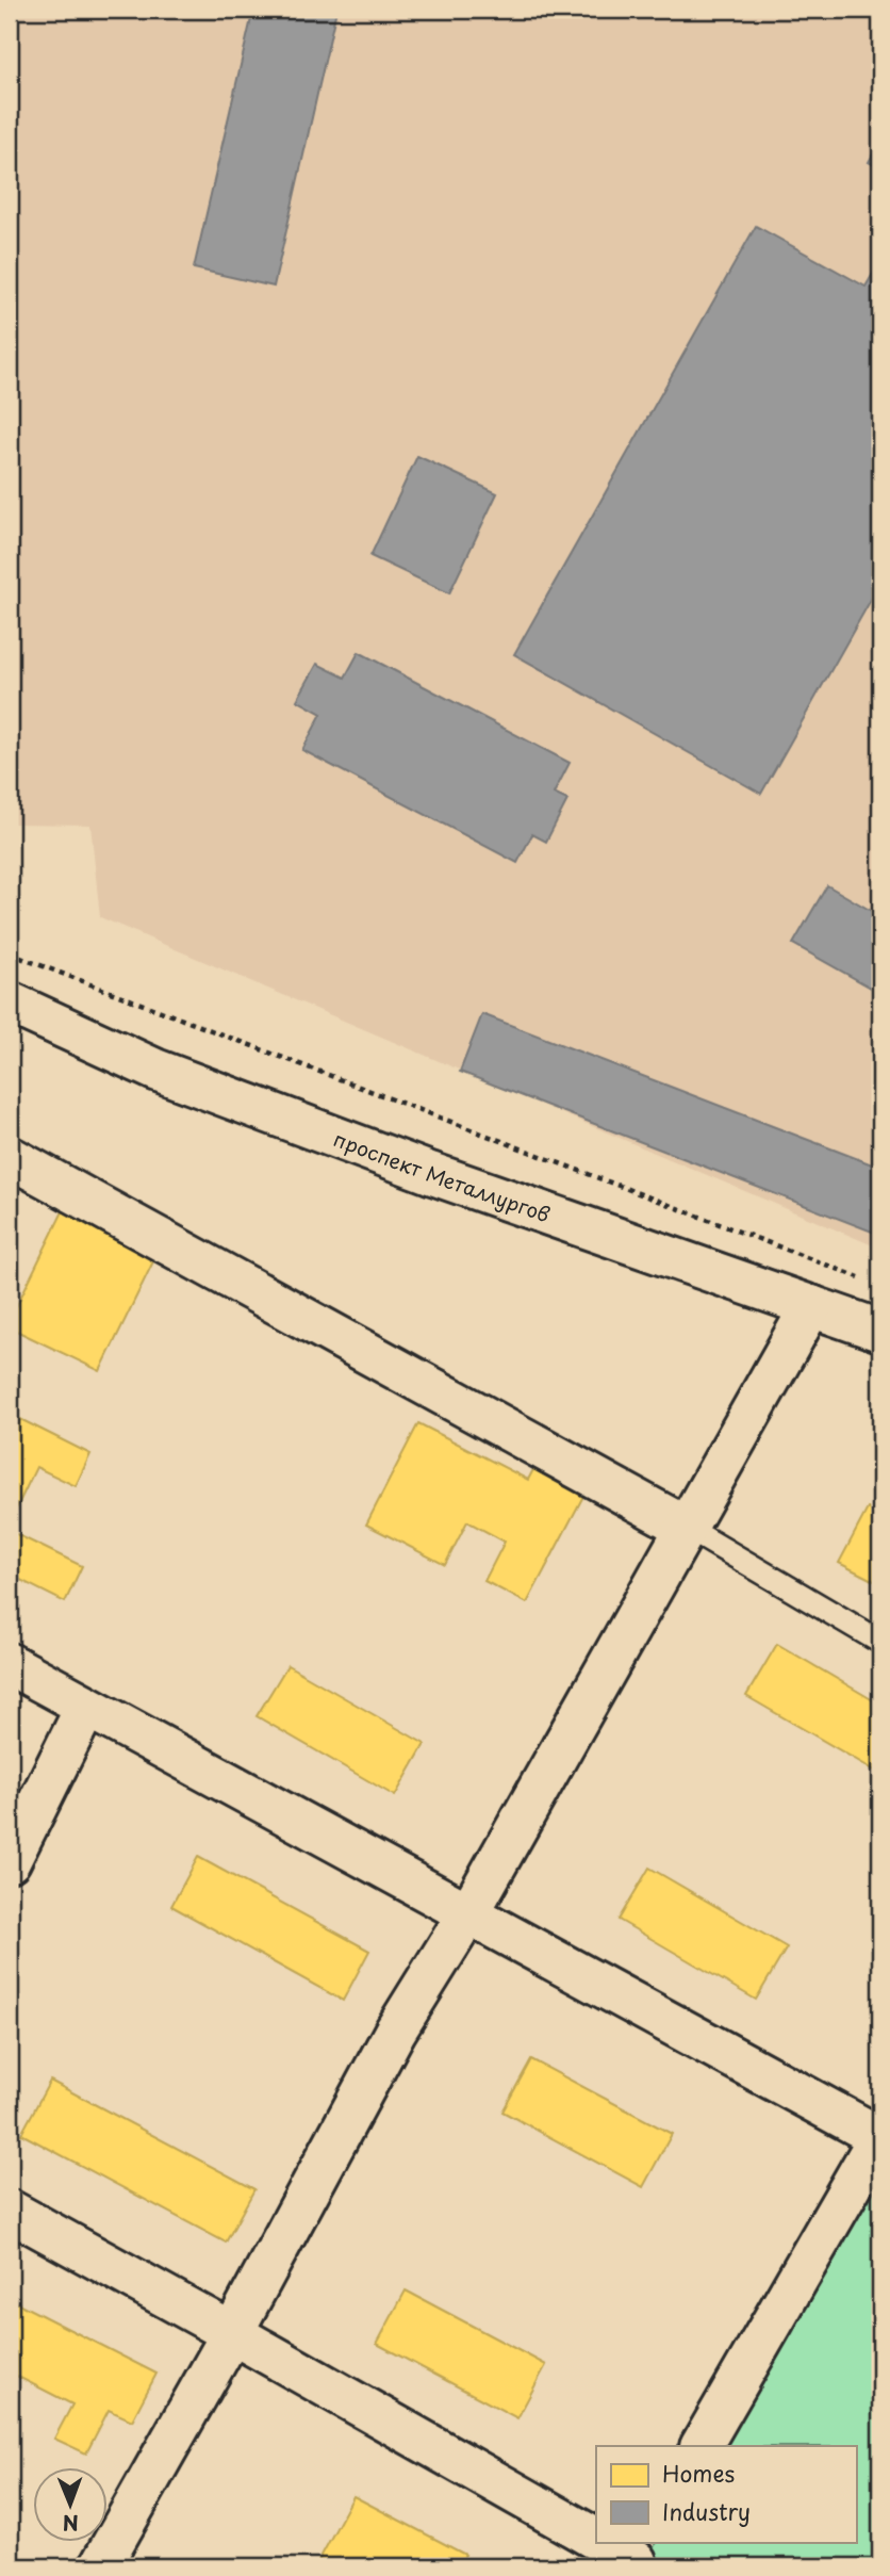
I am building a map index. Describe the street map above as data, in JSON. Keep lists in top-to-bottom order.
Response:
{
  "streets": {
    "street": ["проспект Металлургов"]
  },
  "legend": ["Homes", "Industry"],
  "north": "bottom"
}
